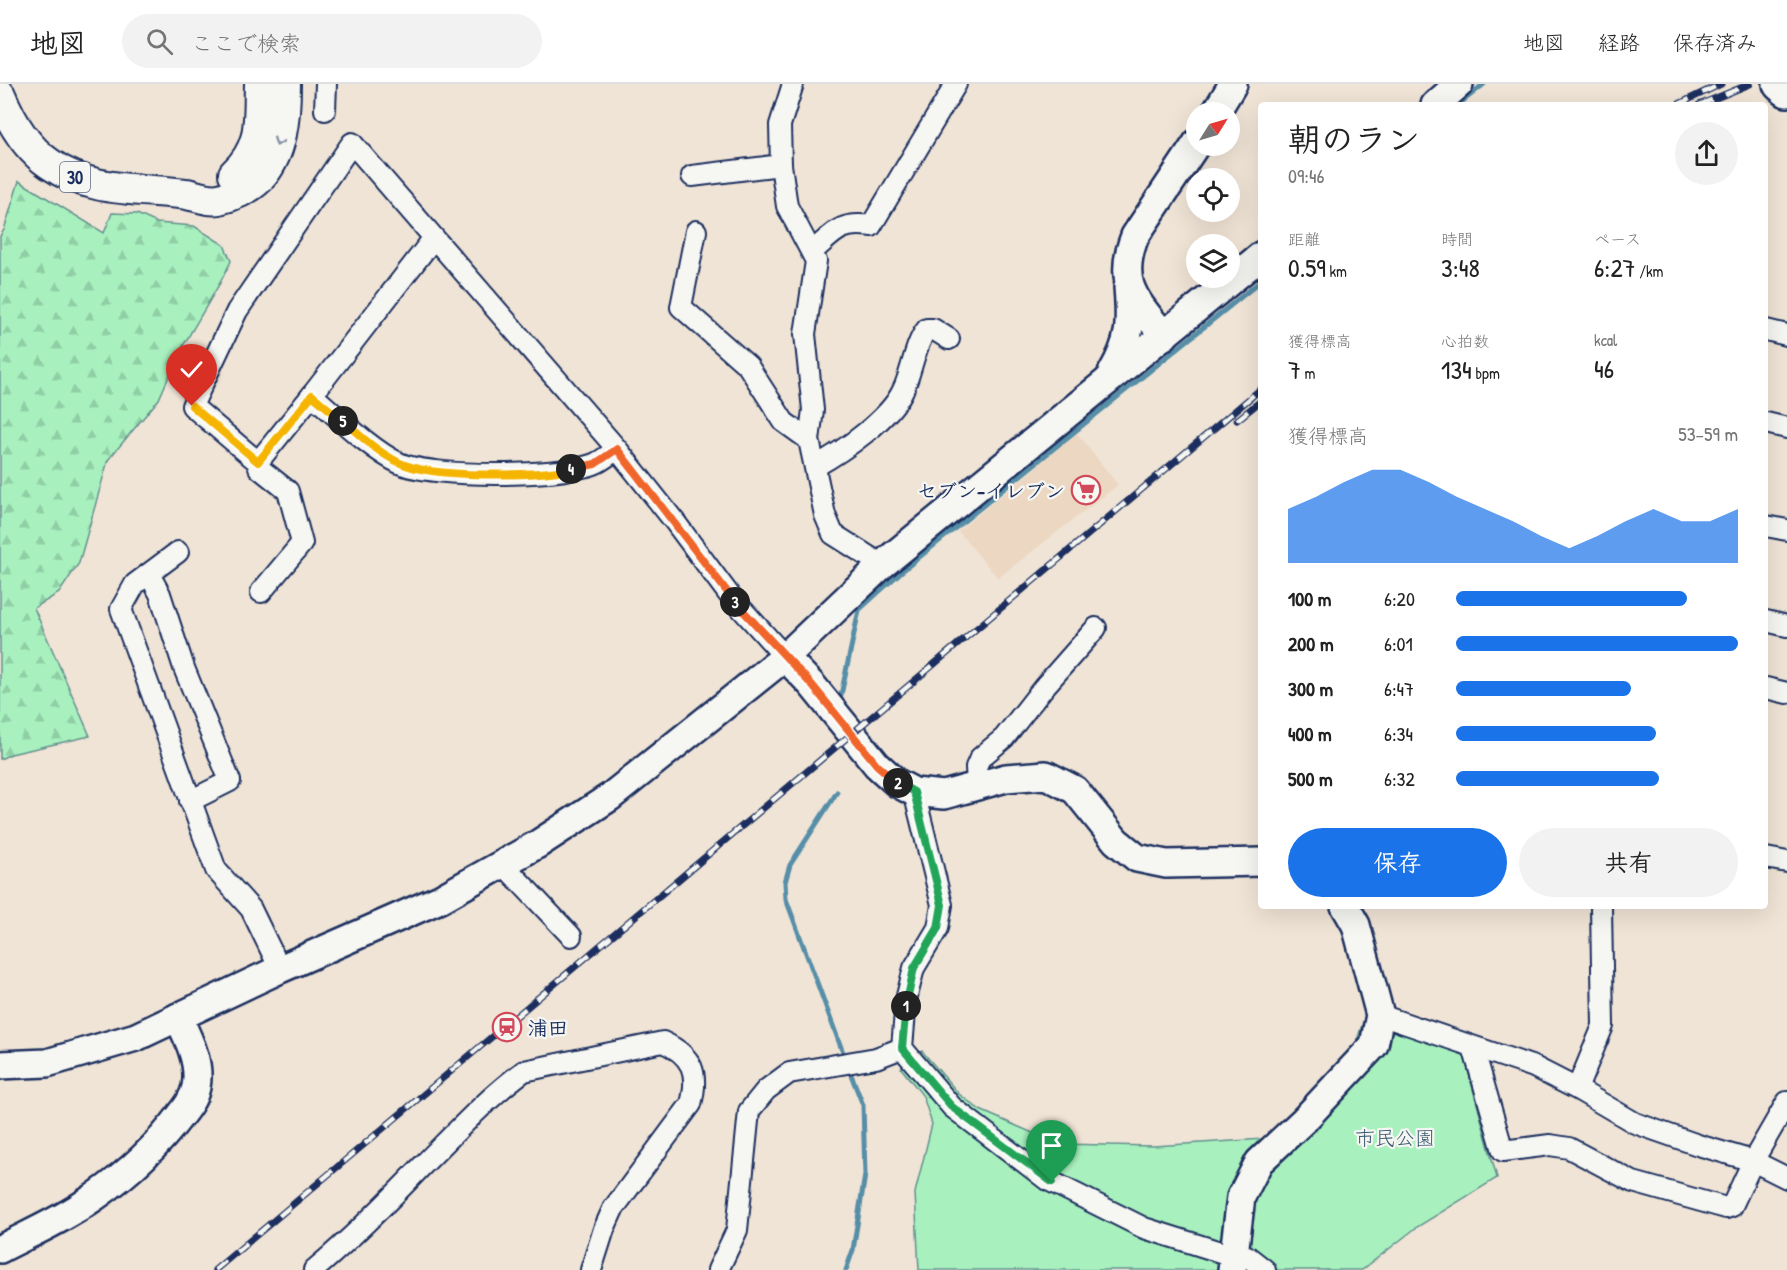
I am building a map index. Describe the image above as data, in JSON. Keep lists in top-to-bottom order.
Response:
{
  "streets": {
    "main road": ["30"]
  },
  "parks": ["市民公園"],
  "places": {
    "supermarket": ["セブン-イレブン"],
    "station": ["浦田"]
  },
  "north": "top right",
  "page": {
    "header": "地図",
    "search": "ここで検索",
    "nav": ["地図", "経路", "保存済み"],
    "heading": ["朝のラン", "09:46"],
    "stats": [
      ["距離", "0.59 km"],
      ["時間", "3:48"],
      ["ペース", "6:27 /km"],
      ["獲得標高", "7 m"],
      ["心拍数", "134 bpm"],
      ["kcal", "46"]
    ],
    "pins": [
      "5",
      "4",
      "3",
      "2",
      "1"
    ],
    "chart": ["獲得標高", "53–59 m"],
    "list": [
      {
        "name": "100 m",
        "note": "6:20"
      },
      {
        "name": "200 m",
        "note": "6:01"
      },
      {
        "name": "300 m",
        "note": "6:47"
      },
      {
        "name": "400 m",
        "note": "6:34"
      },
      {
        "name": "500 m",
        "note": "6:32"
      }
    ],
    "buttons": ["保存", "共有"]
  }
}
